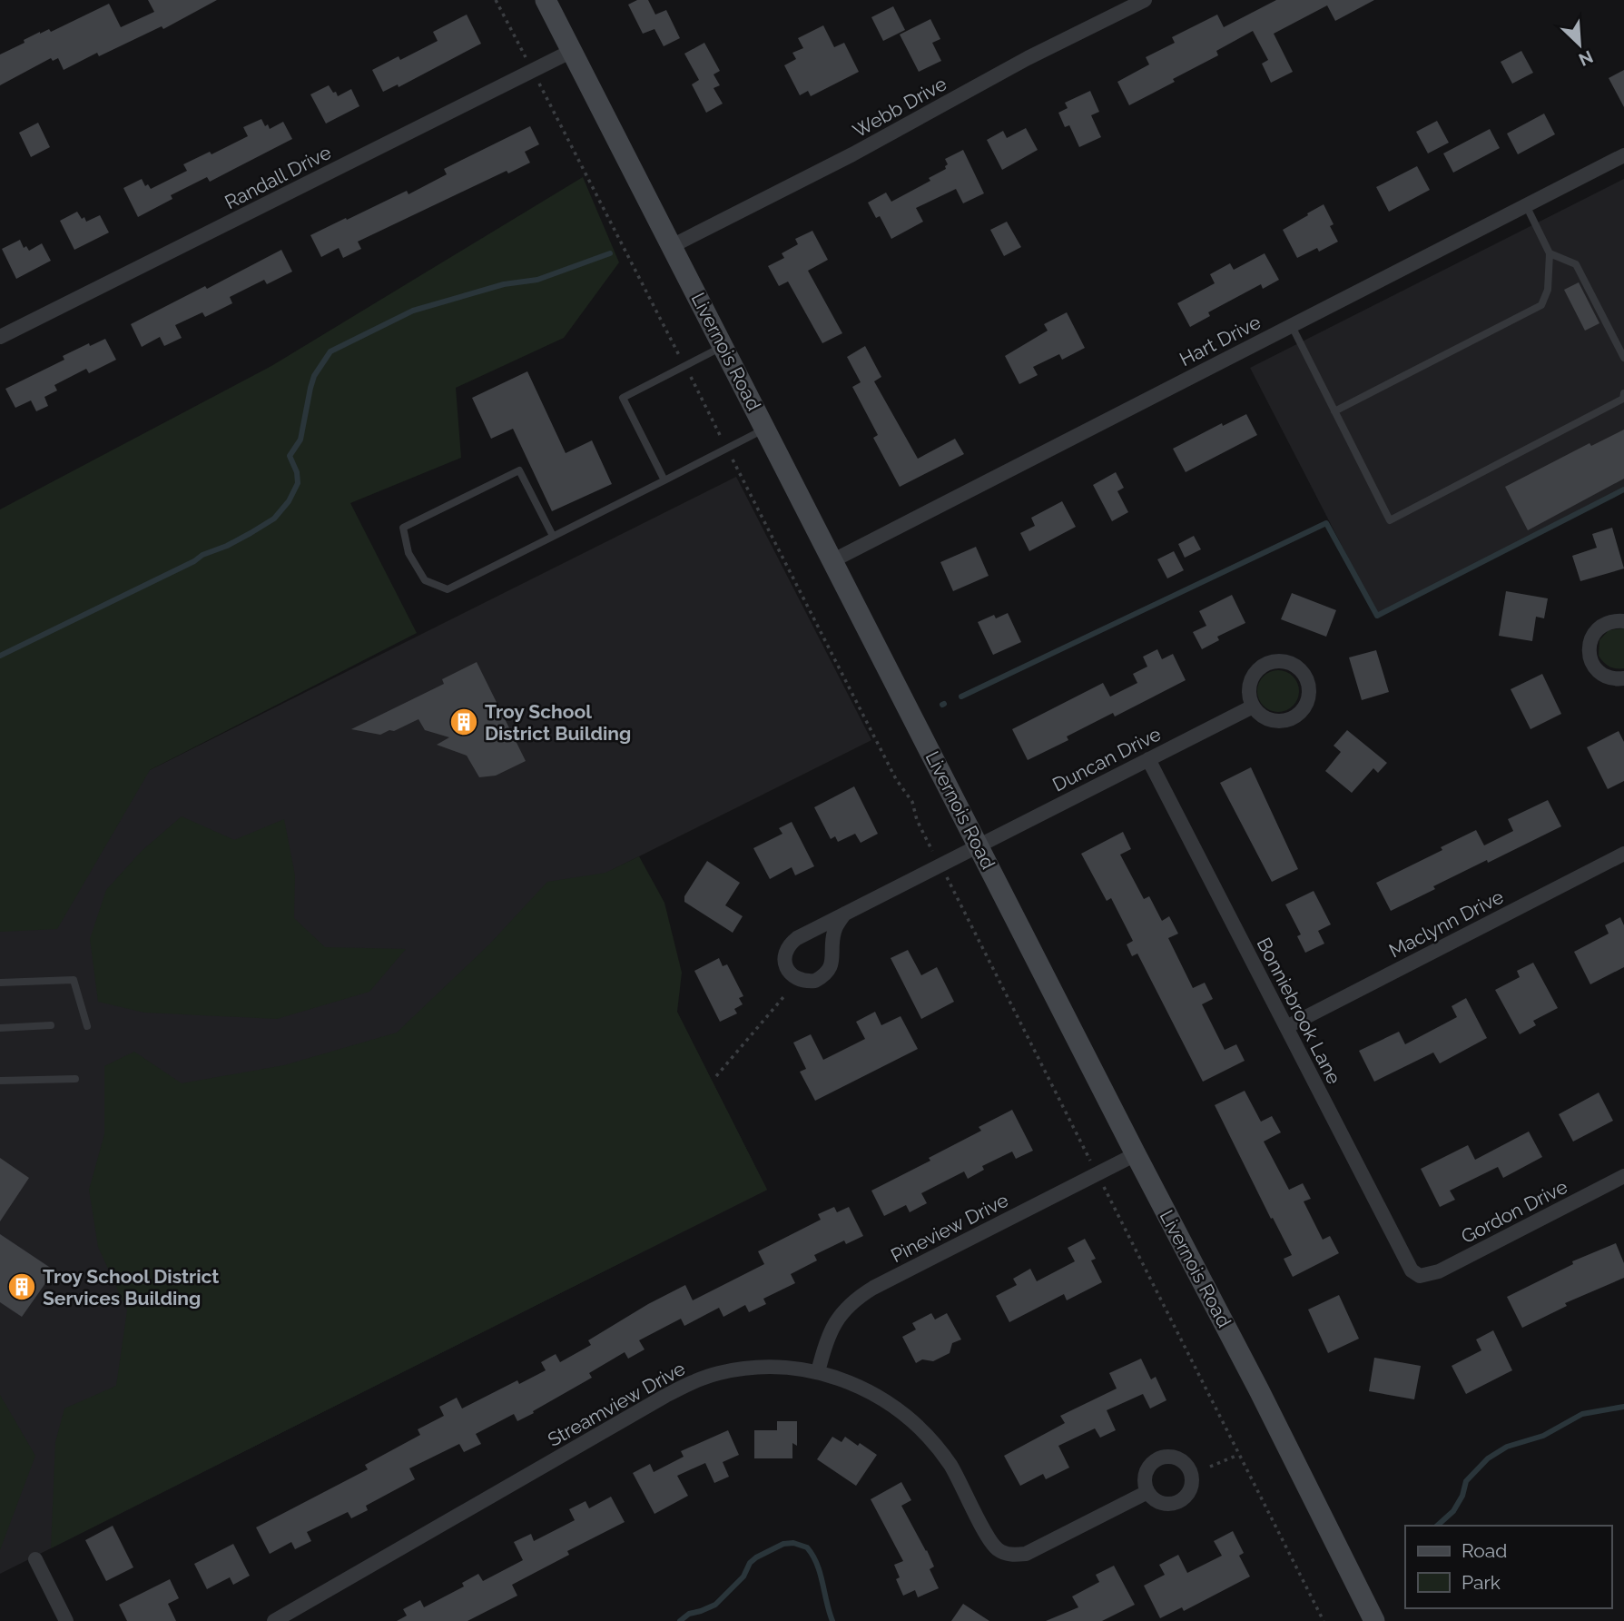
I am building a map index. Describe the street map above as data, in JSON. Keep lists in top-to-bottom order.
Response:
{
  "streets": {
    "main road": ["Livernois Road"],
    "street": [
      "Webb Drive",
      "Randall Drive",
      "Hart Drive",
      "Duncan Drive",
      "Maclynn Drive",
      "Bonniebrook Lane",
      "Gordon Drive",
      "Pineview Drive",
      "Streamview Drive"
    ]
  },
  "crossings": [
    ["Webb Drive", "Livernois Road"],
    ["Randall Drive", "Livernois Road"],
    ["Hart Drive", "Livernois Road"],
    ["Livernois Road", "Duncan Drive"],
    ["Livernois Road", "Pineview Drive"],
    ["Duncan Drive", "Bonniebrook Lane"],
    ["Maclynn Drive", "Bonniebrook Lane"],
    ["Bonniebrook Lane", "Gordon Drive"],
    ["Pineview Drive", "Streamview Drive"]
  ],
  "places": {
    "building": ["Troy School District Building", "Troy School District Services Building"]
  },
  "legend": ["Road", "Park"],
  "north": "bottom right"
}
